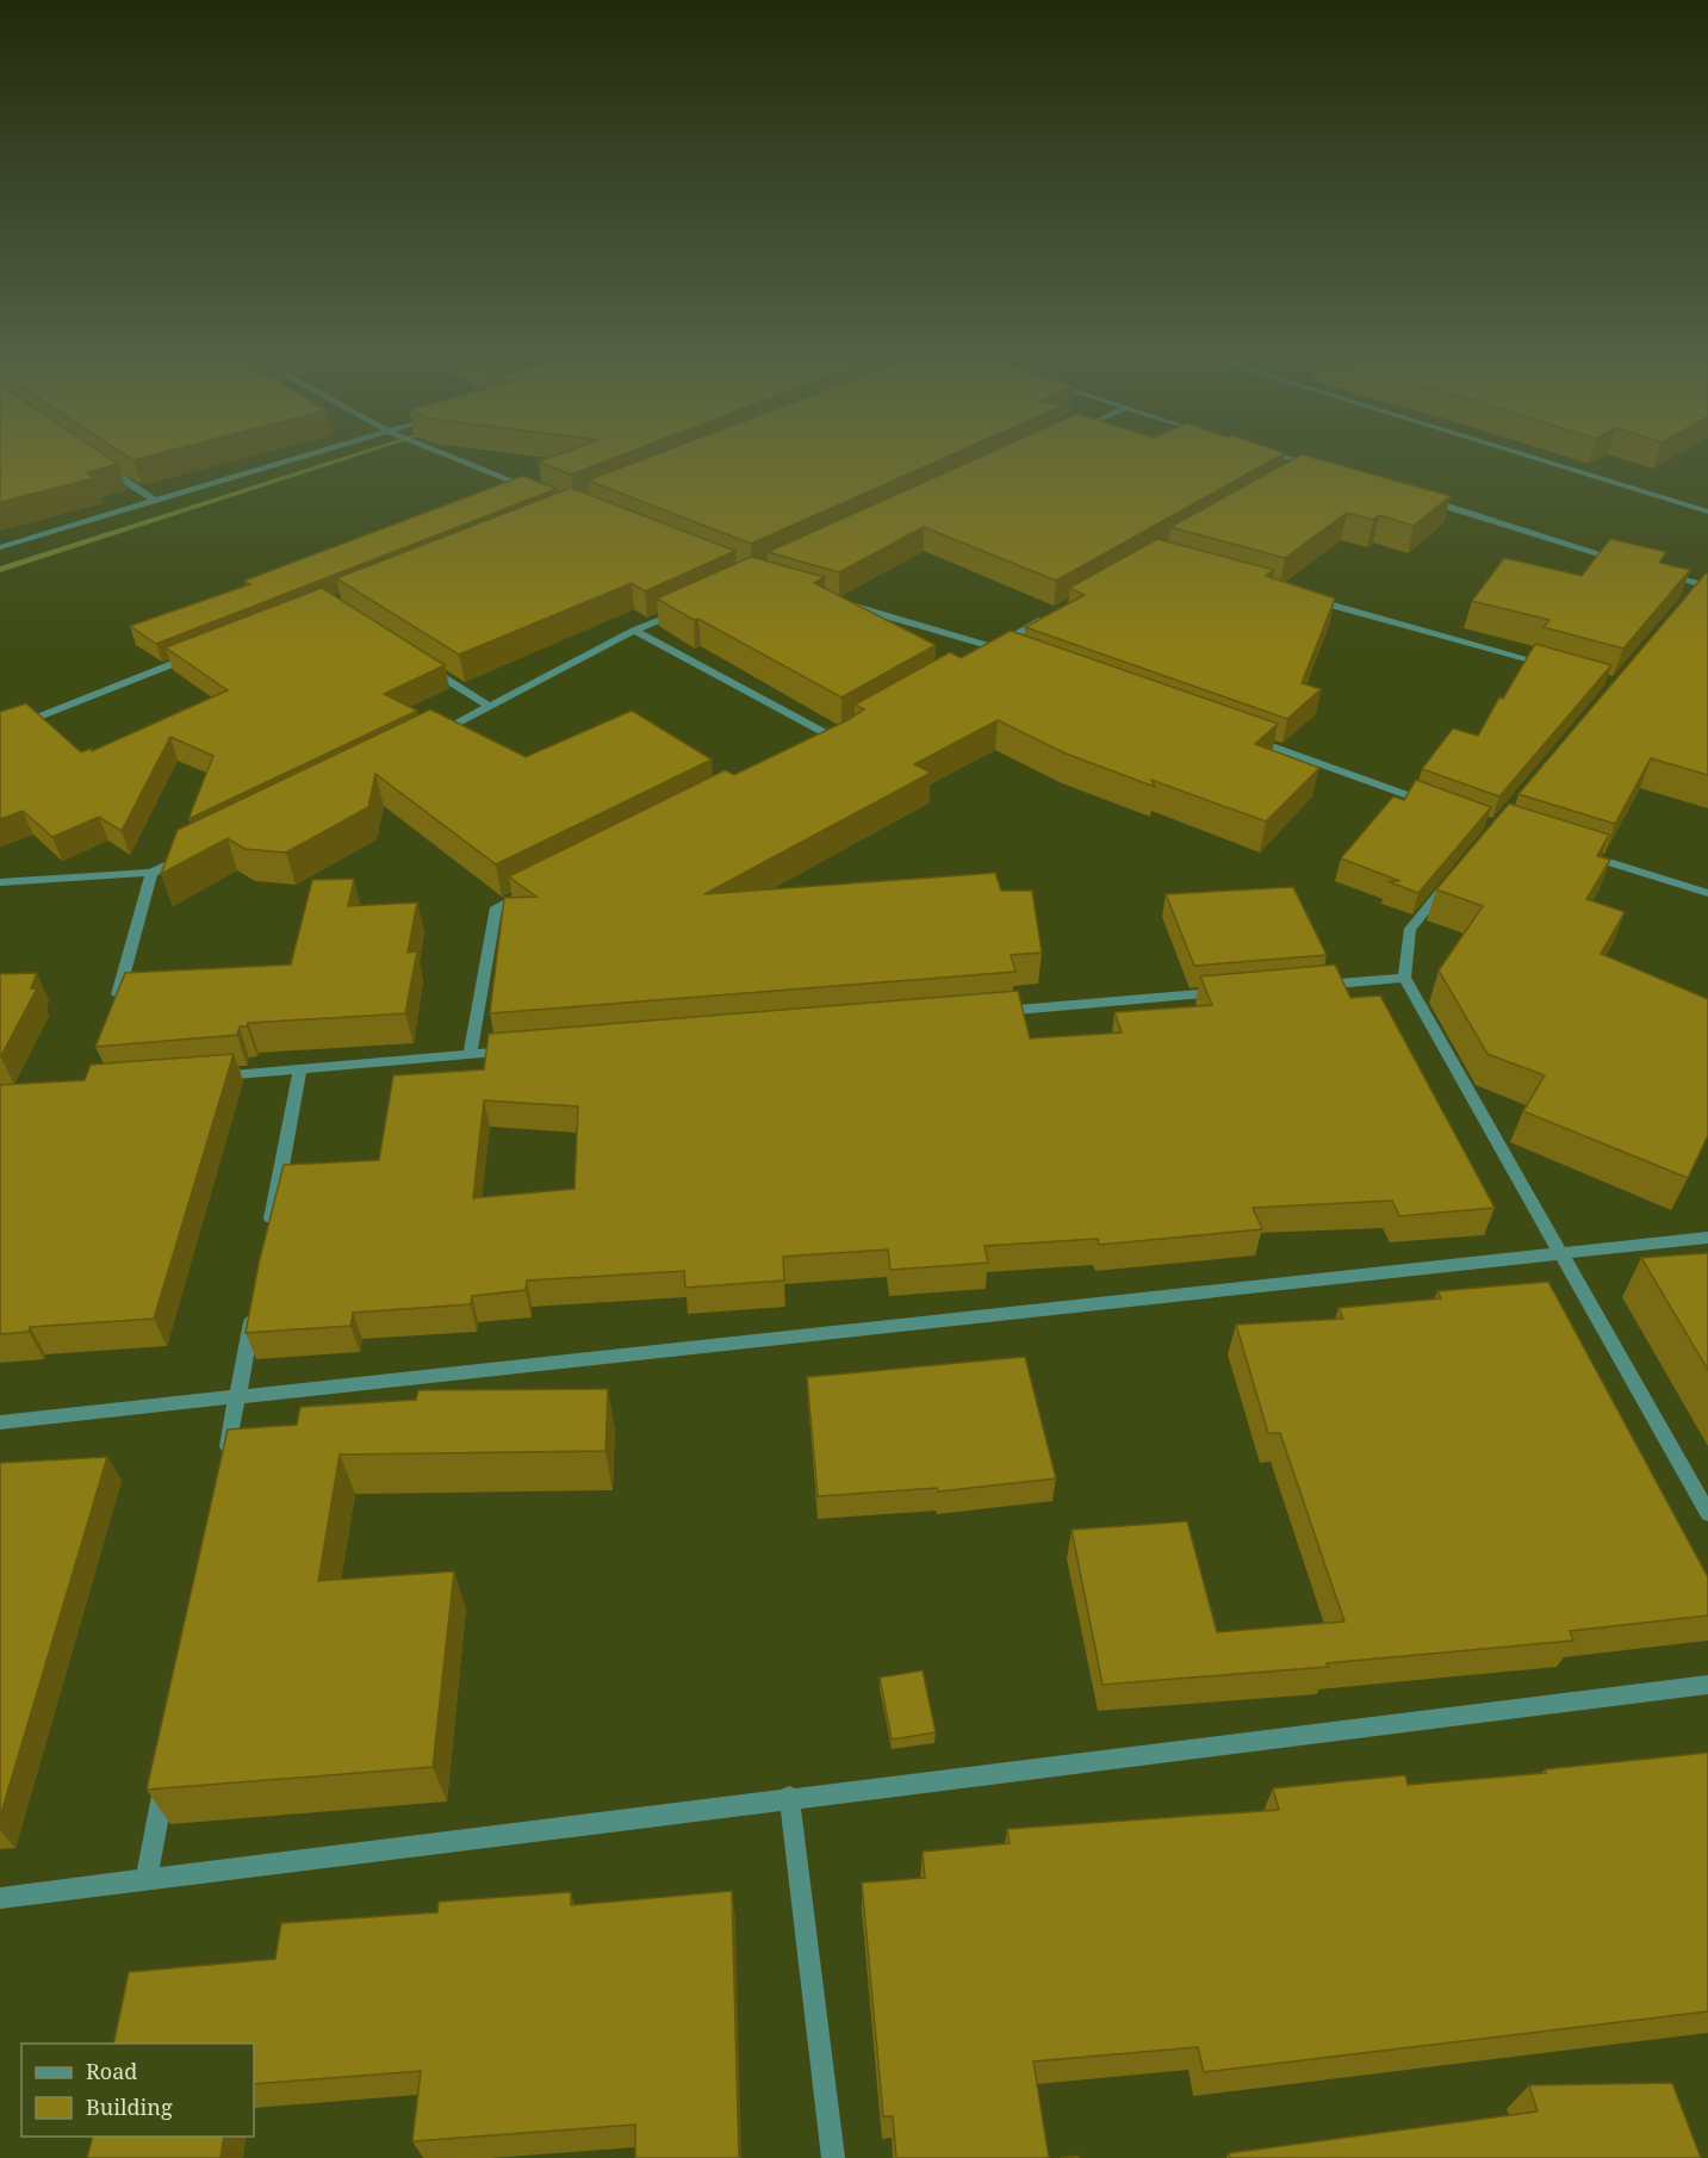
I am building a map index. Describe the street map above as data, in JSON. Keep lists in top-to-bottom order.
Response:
{
  "legend": ["Road", "Building"]
}
